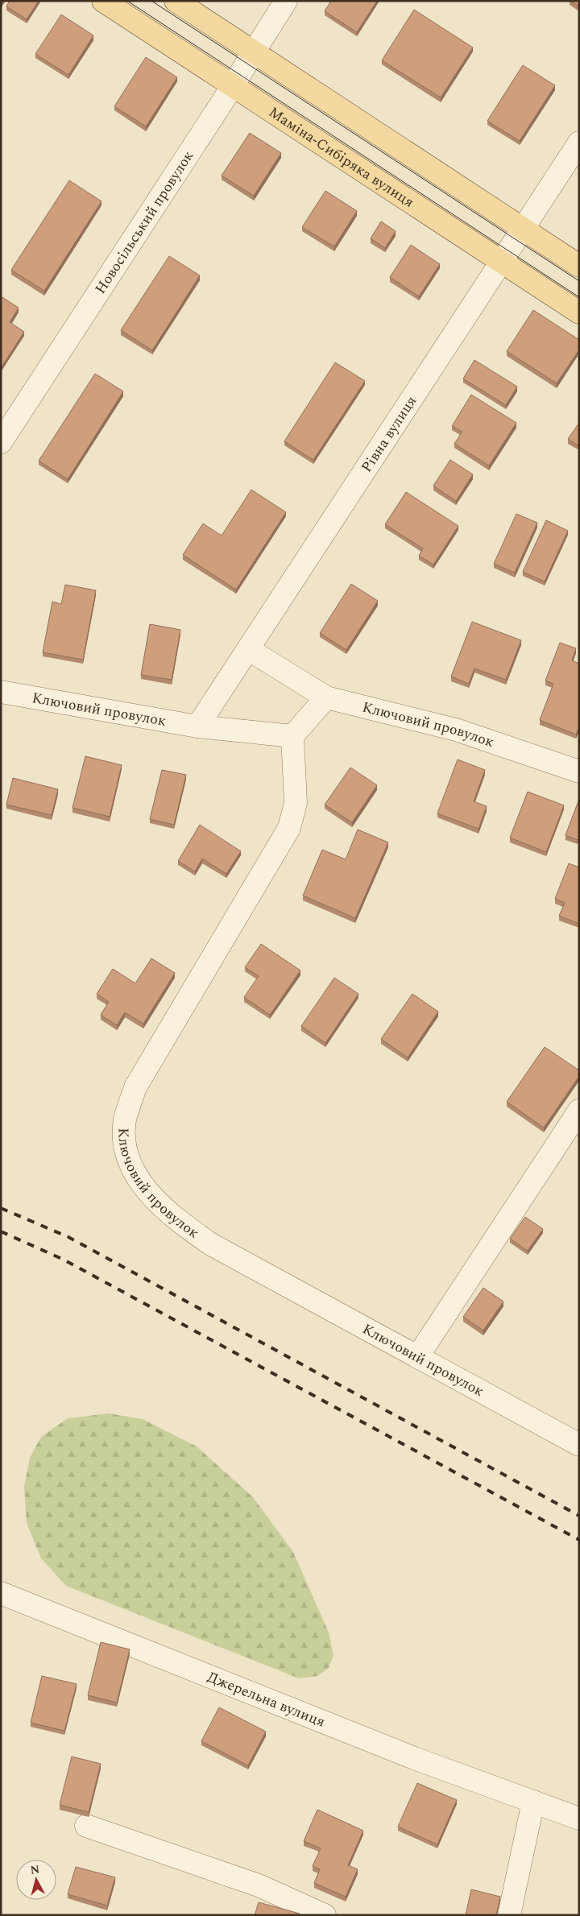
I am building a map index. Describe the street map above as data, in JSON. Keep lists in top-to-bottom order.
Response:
{
  "streets": {
    "main road": ["Маміна-Сибіряка вулиця"],
    "street": [
      "Новосільський провулок",
      "Рівна вулиця",
      "Ключовий провулок",
      "Джерельна вулиця"
    ]
  },
  "crossings": [
    ["Маміна-Сибіряка вулиця", "Новосільський провулок"],
    ["Маміна-Сибіряка вулиця", "Рівна вулиця"],
    ["Рівна вулиця", "Ключовий провулок"]
  ],
  "north": "top"
}
